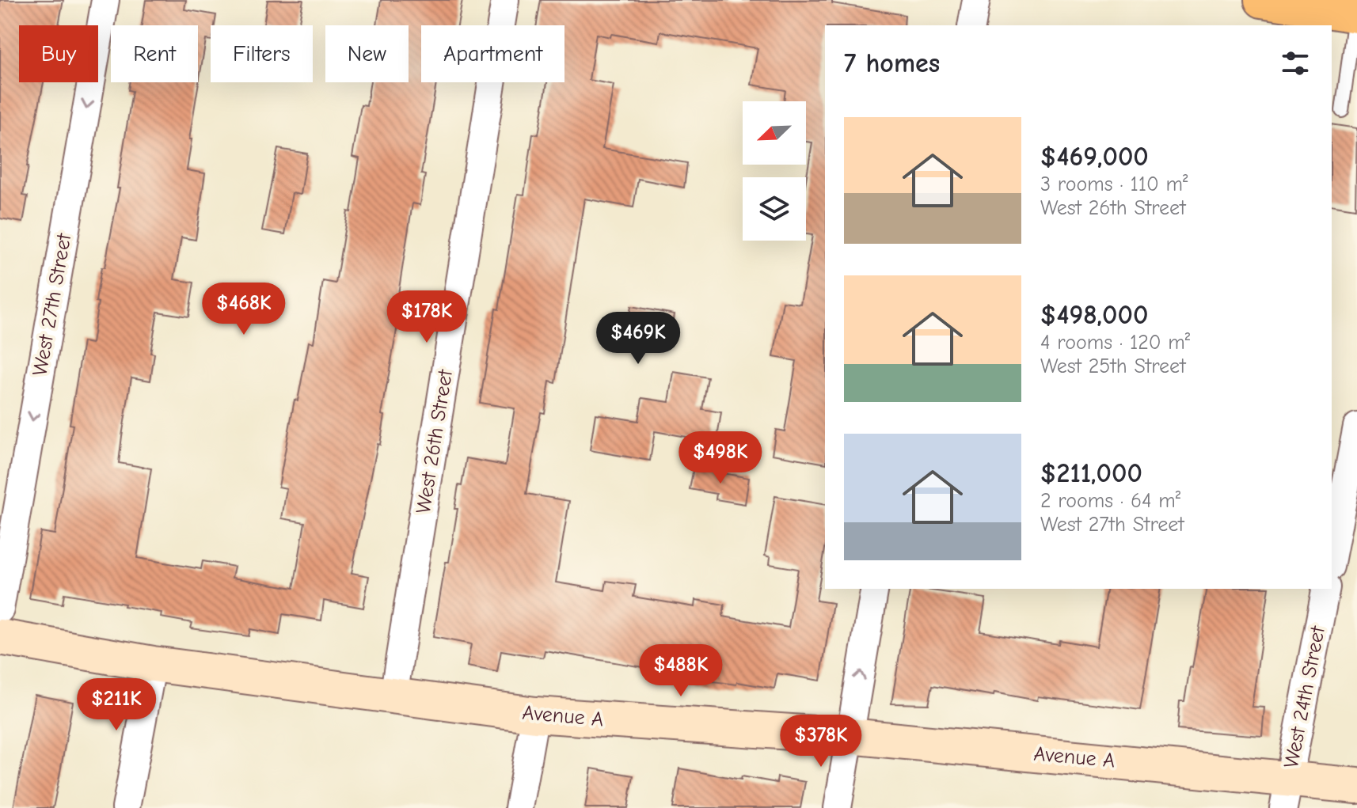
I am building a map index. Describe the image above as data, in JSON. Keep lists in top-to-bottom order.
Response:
{
  "streets": {
    "street": [
      "West 27th Street",
      "West 26th Street",
      "West 24th Street",
      "Avenue A"
    ]
  },
  "crossings": [
    ["West 26th Street", "Avenue A"],
    ["West 24th Street", "Avenue A"]
  ],
  "one_way": ["West 27th Street"],
  "north": "bottom left",
  "page": {
    "chip": [
      "Buy",
      "Rent",
      "Filters",
      "New",
      "Apartment"
    ],
    "heading": "7 homes",
    "list": [
      {
        "name": "$469,000",
        "note": "3 rooms · 110 m² · West 26th Street"
      },
      {
        "name": "$498,000",
        "note": "4 rooms · 120 m² · West 25th Street"
      },
      {
        "name": "$211,000",
        "note": "2 rooms · 64 m² · West 27th Street"
      }
    ],
    "price": [
      "$468K",
      "$178K",
      "$469K",
      "$498K",
      "$488K",
      "$211K",
      "$378K"
    ]
  }
}
